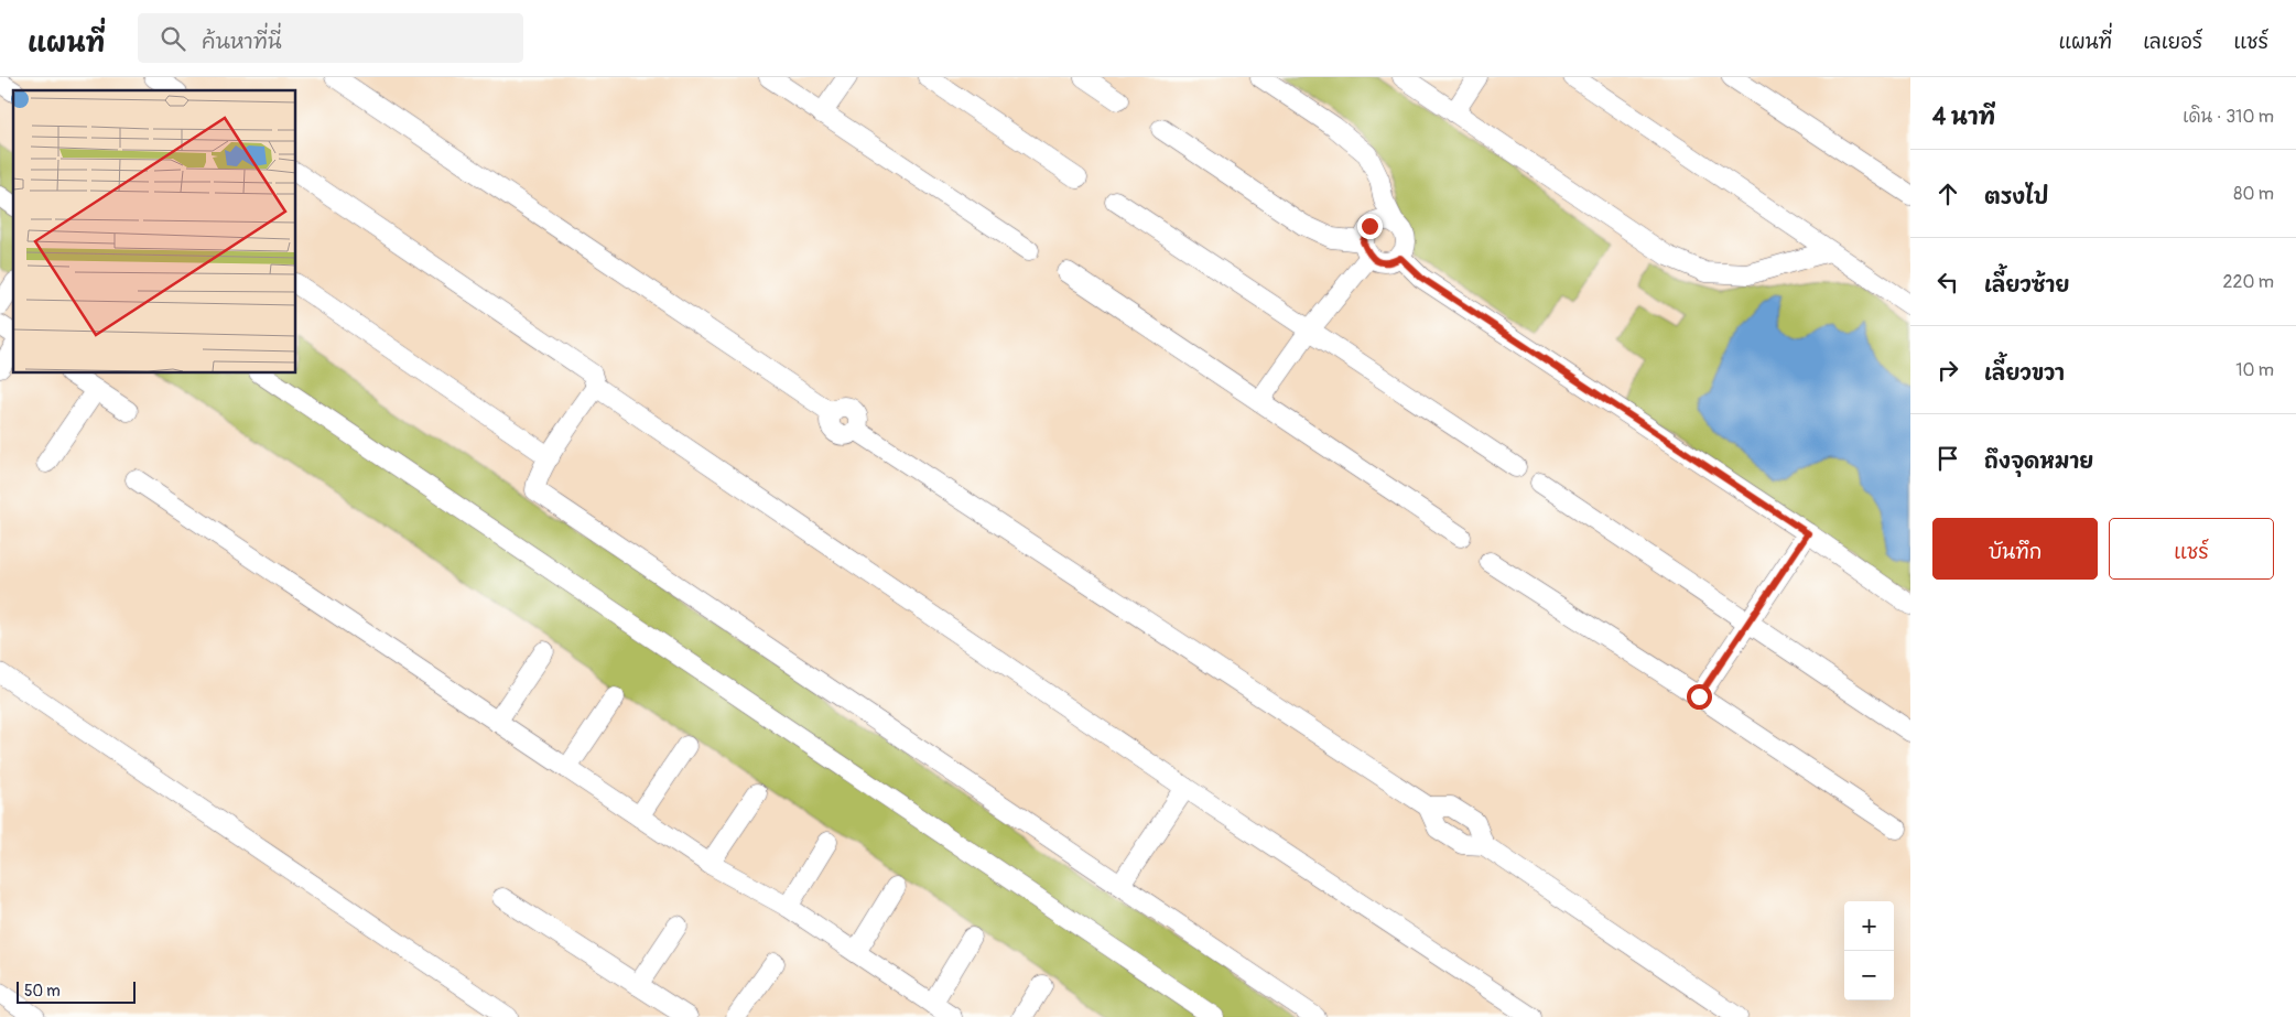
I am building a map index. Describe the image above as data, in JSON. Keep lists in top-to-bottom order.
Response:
{
  "scale_bar": "50 m",
  "page": {
    "header": "แผนที่",
    "search": "ค้นหาที่นี่",
    "nav": ["แผนที่", "เลเยอร์", "แชร์"],
    "heading": ["4 นาที", "เดิน · 310 m"],
    "list": [
      ["ตรงไป", "80 m"],
      ["เลี้ยวซ้าย", "220 m"],
      ["เลี้ยวขวา", "10 m"],
      "ถึงจุดหมาย"
    ],
    "buttons": ["บันทึก", "แชร์"],
    "map_buttons": ["+", "−"],
    "scale": "50 m"
  }
}
